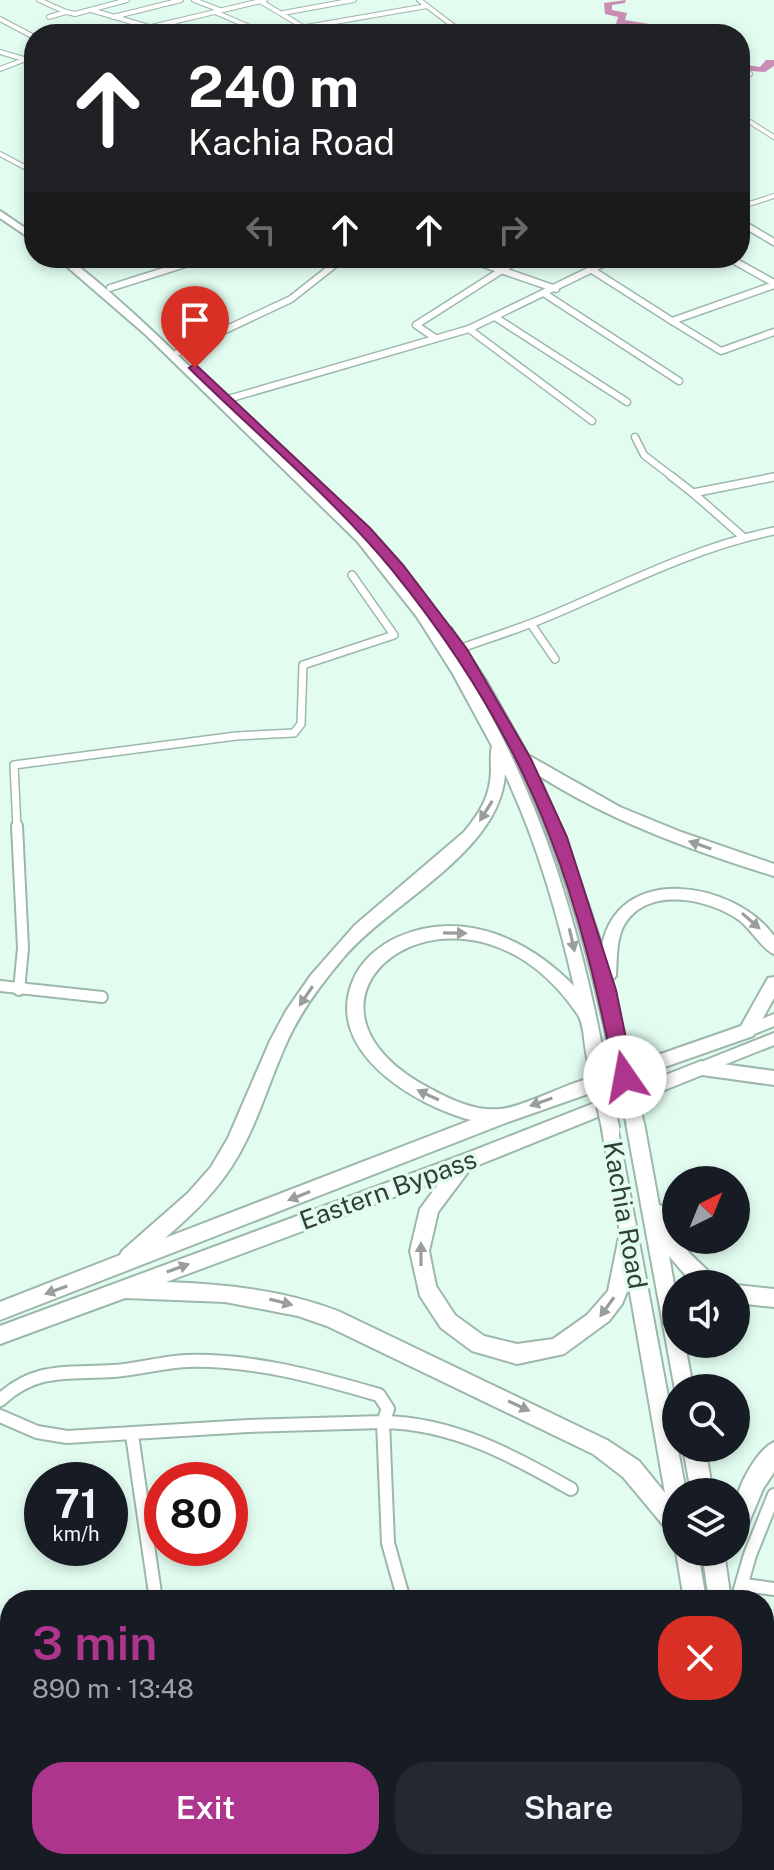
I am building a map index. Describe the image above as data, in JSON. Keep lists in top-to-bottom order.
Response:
{
  "streets": {
    "highway": ["Eastern Bypass", "Kachia Road"]
  },
  "north": "top right",
  "page": {
    "turn": ["240 m", "Kachia Road"],
    "speed": "71 km/h",
    "limit": "80",
    "heading": ["3 min", "890 m · 13:48"],
    "buttons": ["Exit", "Share"]
  }
}
